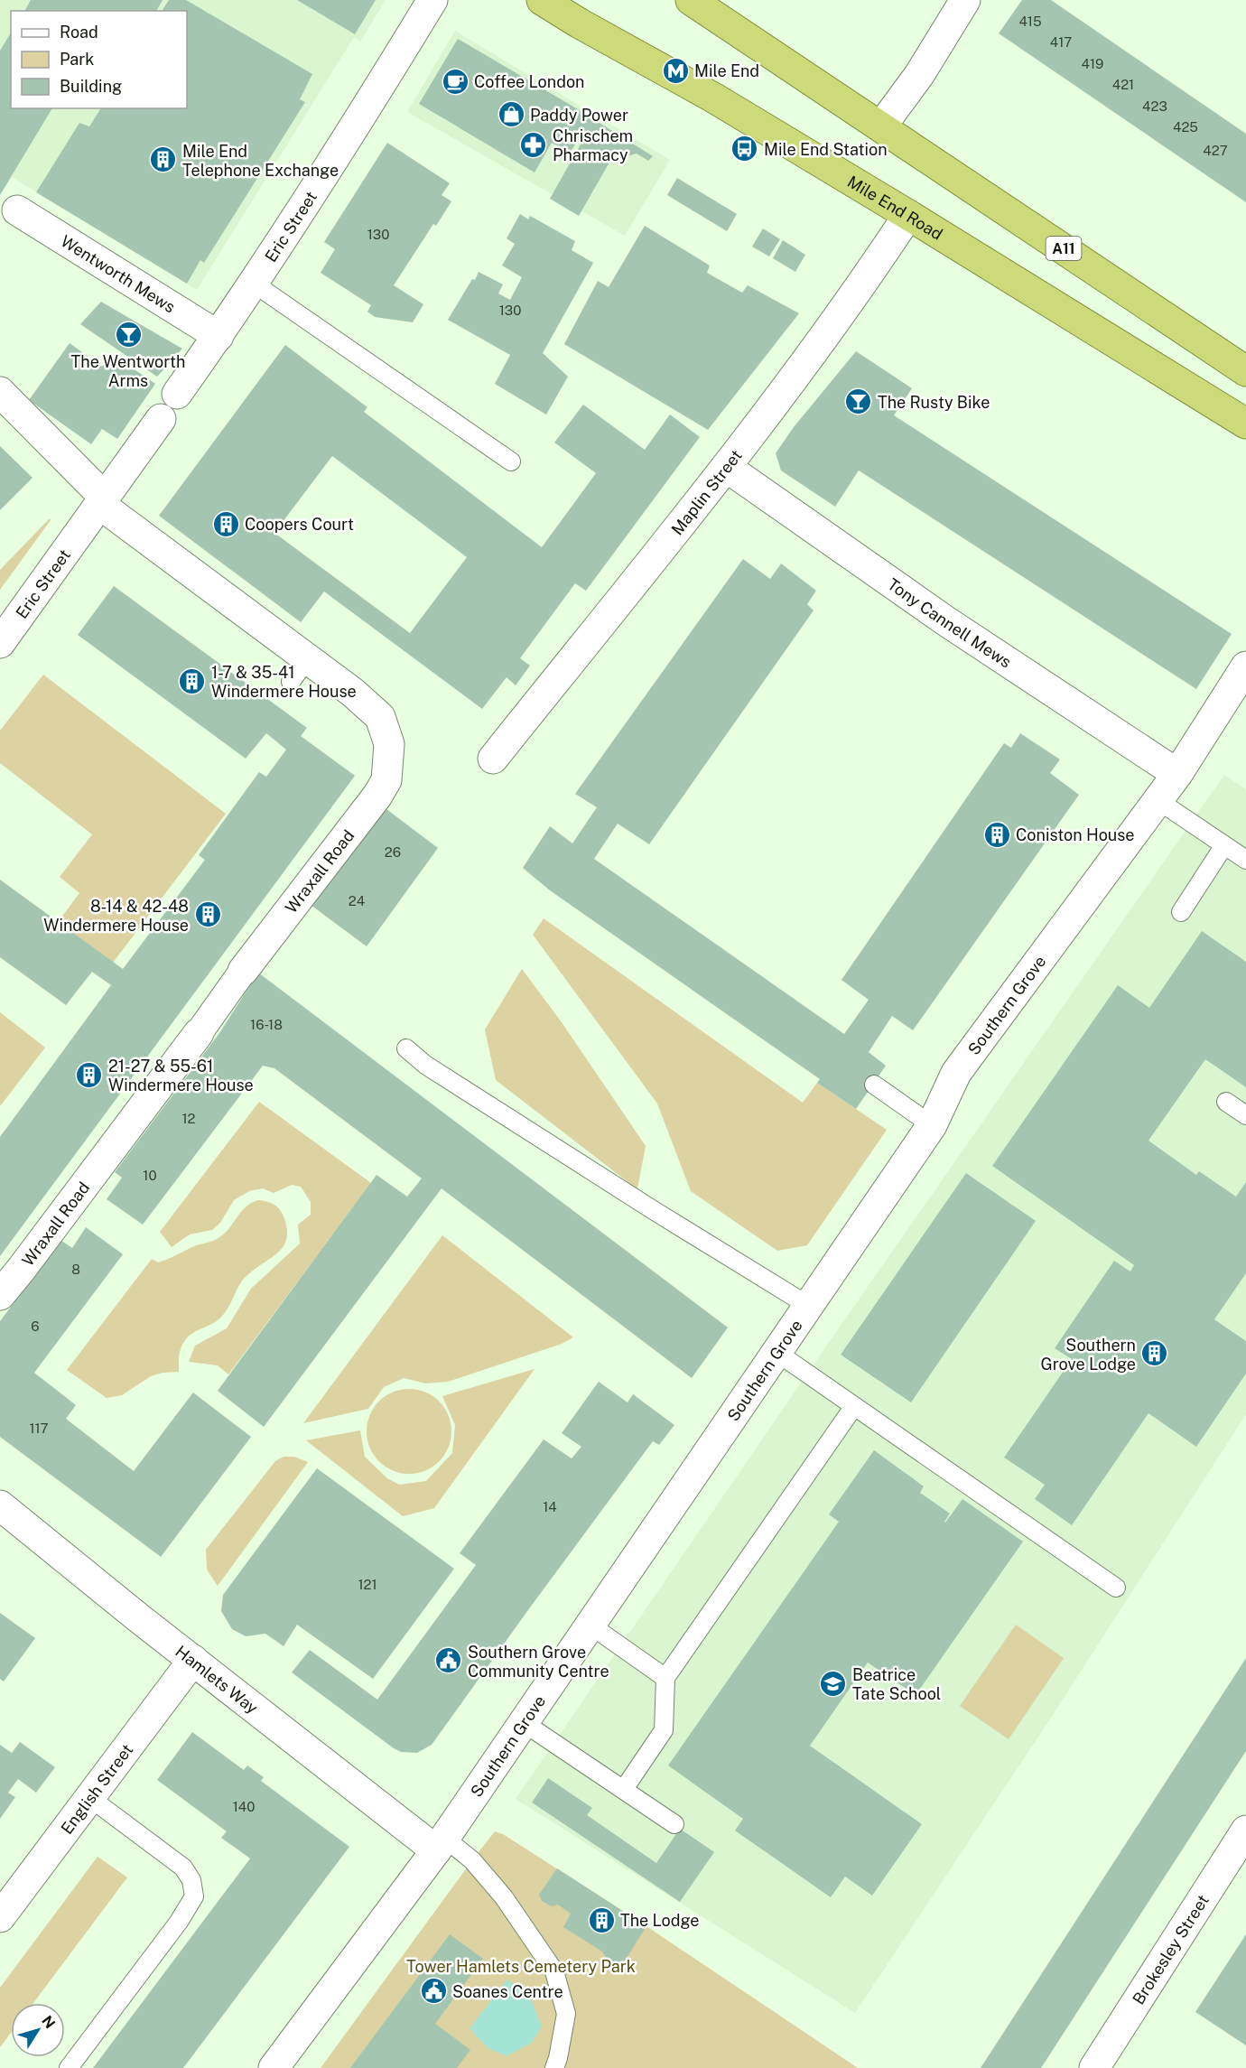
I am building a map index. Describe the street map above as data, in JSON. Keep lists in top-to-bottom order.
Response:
{
  "streets": {
    "highway": ["Mile End Road", "A11"],
    "street": [
      "Eric Street",
      "Wentworth Mews",
      "Maplin Street",
      "Tony Cannell Mews",
      "Wraxall Road",
      "Southern Grove",
      "Hamlets Way",
      "English Street",
      "Brokesley Street"
    ]
  },
  "crossings": [
    ["Mile End Road", "Maplin Street"],
    ["Eric Street", "Wentworth Mews"],
    ["Eric Street", "Wraxall Road"],
    ["Maplin Street", "Tony Cannell Mews"],
    ["Tony Cannell Mews", "Southern Grove"],
    ["Southern Grove", "Hamlets Way"],
    ["Hamlets Way", "English Street"]
  ],
  "parks": ["Tower Hamlets Cemetery Park"],
  "places": {
    "metro station": ["Mile End"],
    "cafe": ["Coffee London"],
    "shop": ["Paddy Power"],
    "pharmacy": ["Chrischem Pharmacy"],
    "bus stop": ["Mile End Station"],
    "building": [
      "Mile End Telephone Exchange",
      "Coopers Court",
      "1-7 & 35-41 Windermere House",
      "Coniston House",
      "8-14 & 42-48 Windermere House",
      "21-27 & 55-61 Windermere House",
      "Southern Grove Lodge",
      "The Lodge"
    ],
    "bar": ["The Wentworth Arms", "The Rusty Bike"],
    "public building": ["Southern Grove Community Centre", "Soanes Centre"],
    "school or university": ["Beatrice Tate School"]
  },
  "house_numbers": [
    "415",
    "417",
    "419",
    "421",
    "423",
    "425",
    "427",
    "130",
    "130",
    "26",
    "24",
    "16-18",
    "12",
    "10",
    "8",
    "6",
    "117",
    "14",
    "121",
    "140"
  ],
  "legend": ["Road", "Park", "Building"],
  "north": "top right"
}
